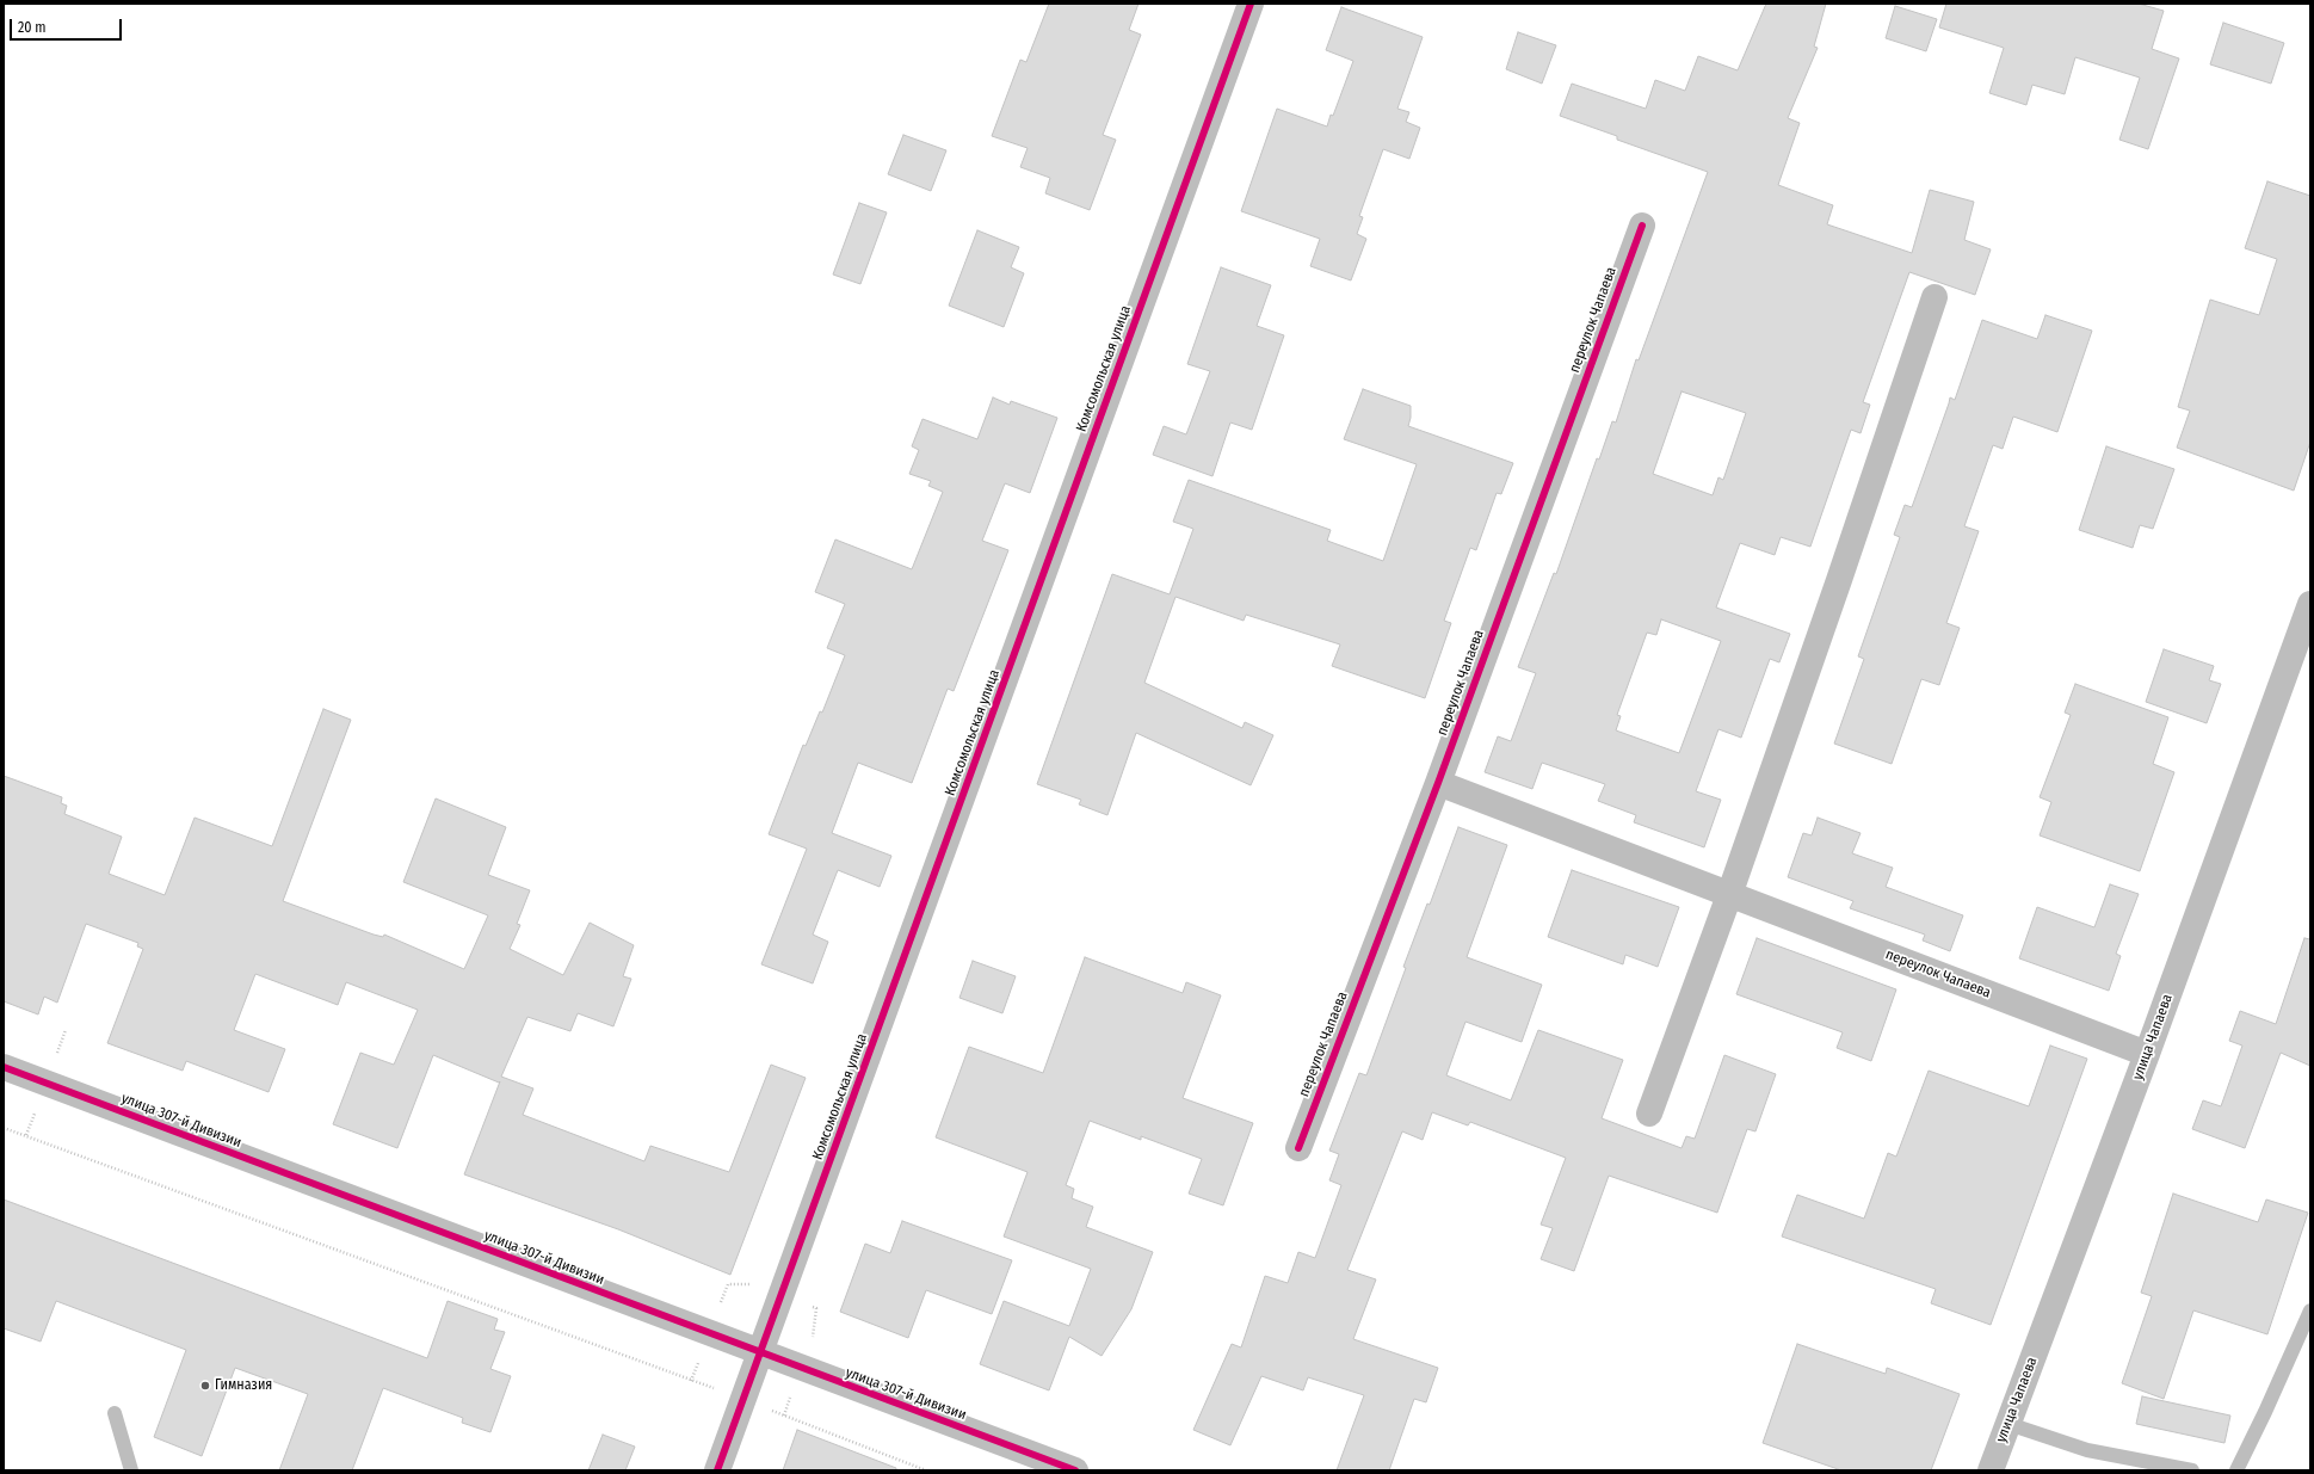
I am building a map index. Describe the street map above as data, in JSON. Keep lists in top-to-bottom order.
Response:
{
  "streets": {
    "street": [
      "переулок Чапаева",
      "Комсомольская улица",
      "улица Чапаева",
      "улица 307-й Дивизии"
    ]
  },
  "crossings": [
    ["переулок Чапаева", "улица Чапаева"],
    ["Комсомольская улица", "улица 307-й Дивизии"]
  ],
  "places": ["Гимназия"],
  "scale_bar": "20 m"
}
